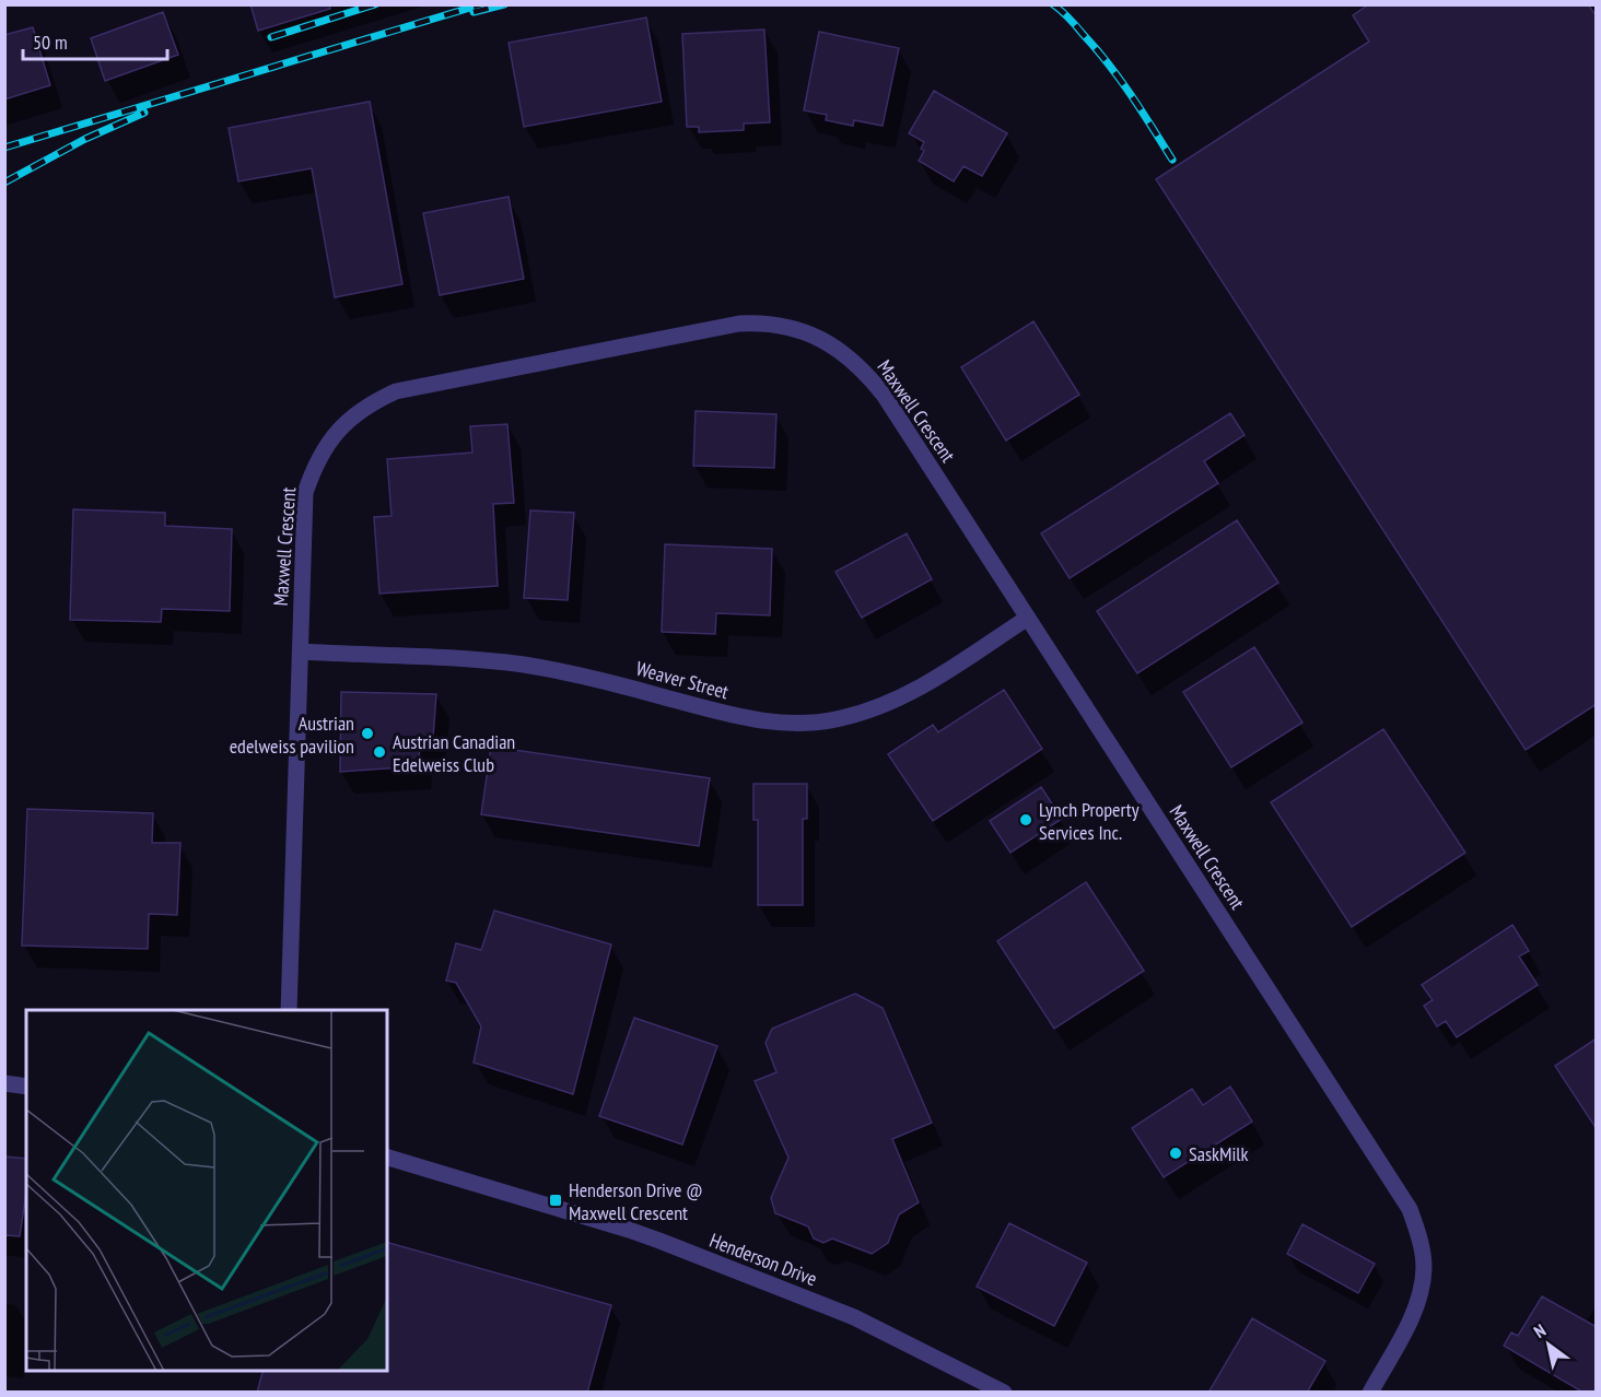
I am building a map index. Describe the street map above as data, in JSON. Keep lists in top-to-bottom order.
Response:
{
  "streets": {
    "street": ["Maxwell Crescent", "Weaver Street", "Henderson Drive"]
  },
  "crossings": [
    ["Maxwell Crescent", "Weaver Street"]
  ],
  "places": {
    "other": [
      "Austrian edelweiss pavilion",
      "Austrian Canadian Edelweiss Club",
      "Lynch Property Services Inc.",
      "SaskMilk"
    ],
    "transit": ["Henderson Drive @ Maxwell Crescent"]
  },
  "scale_bar": "50 m",
  "north": "top left"
}
